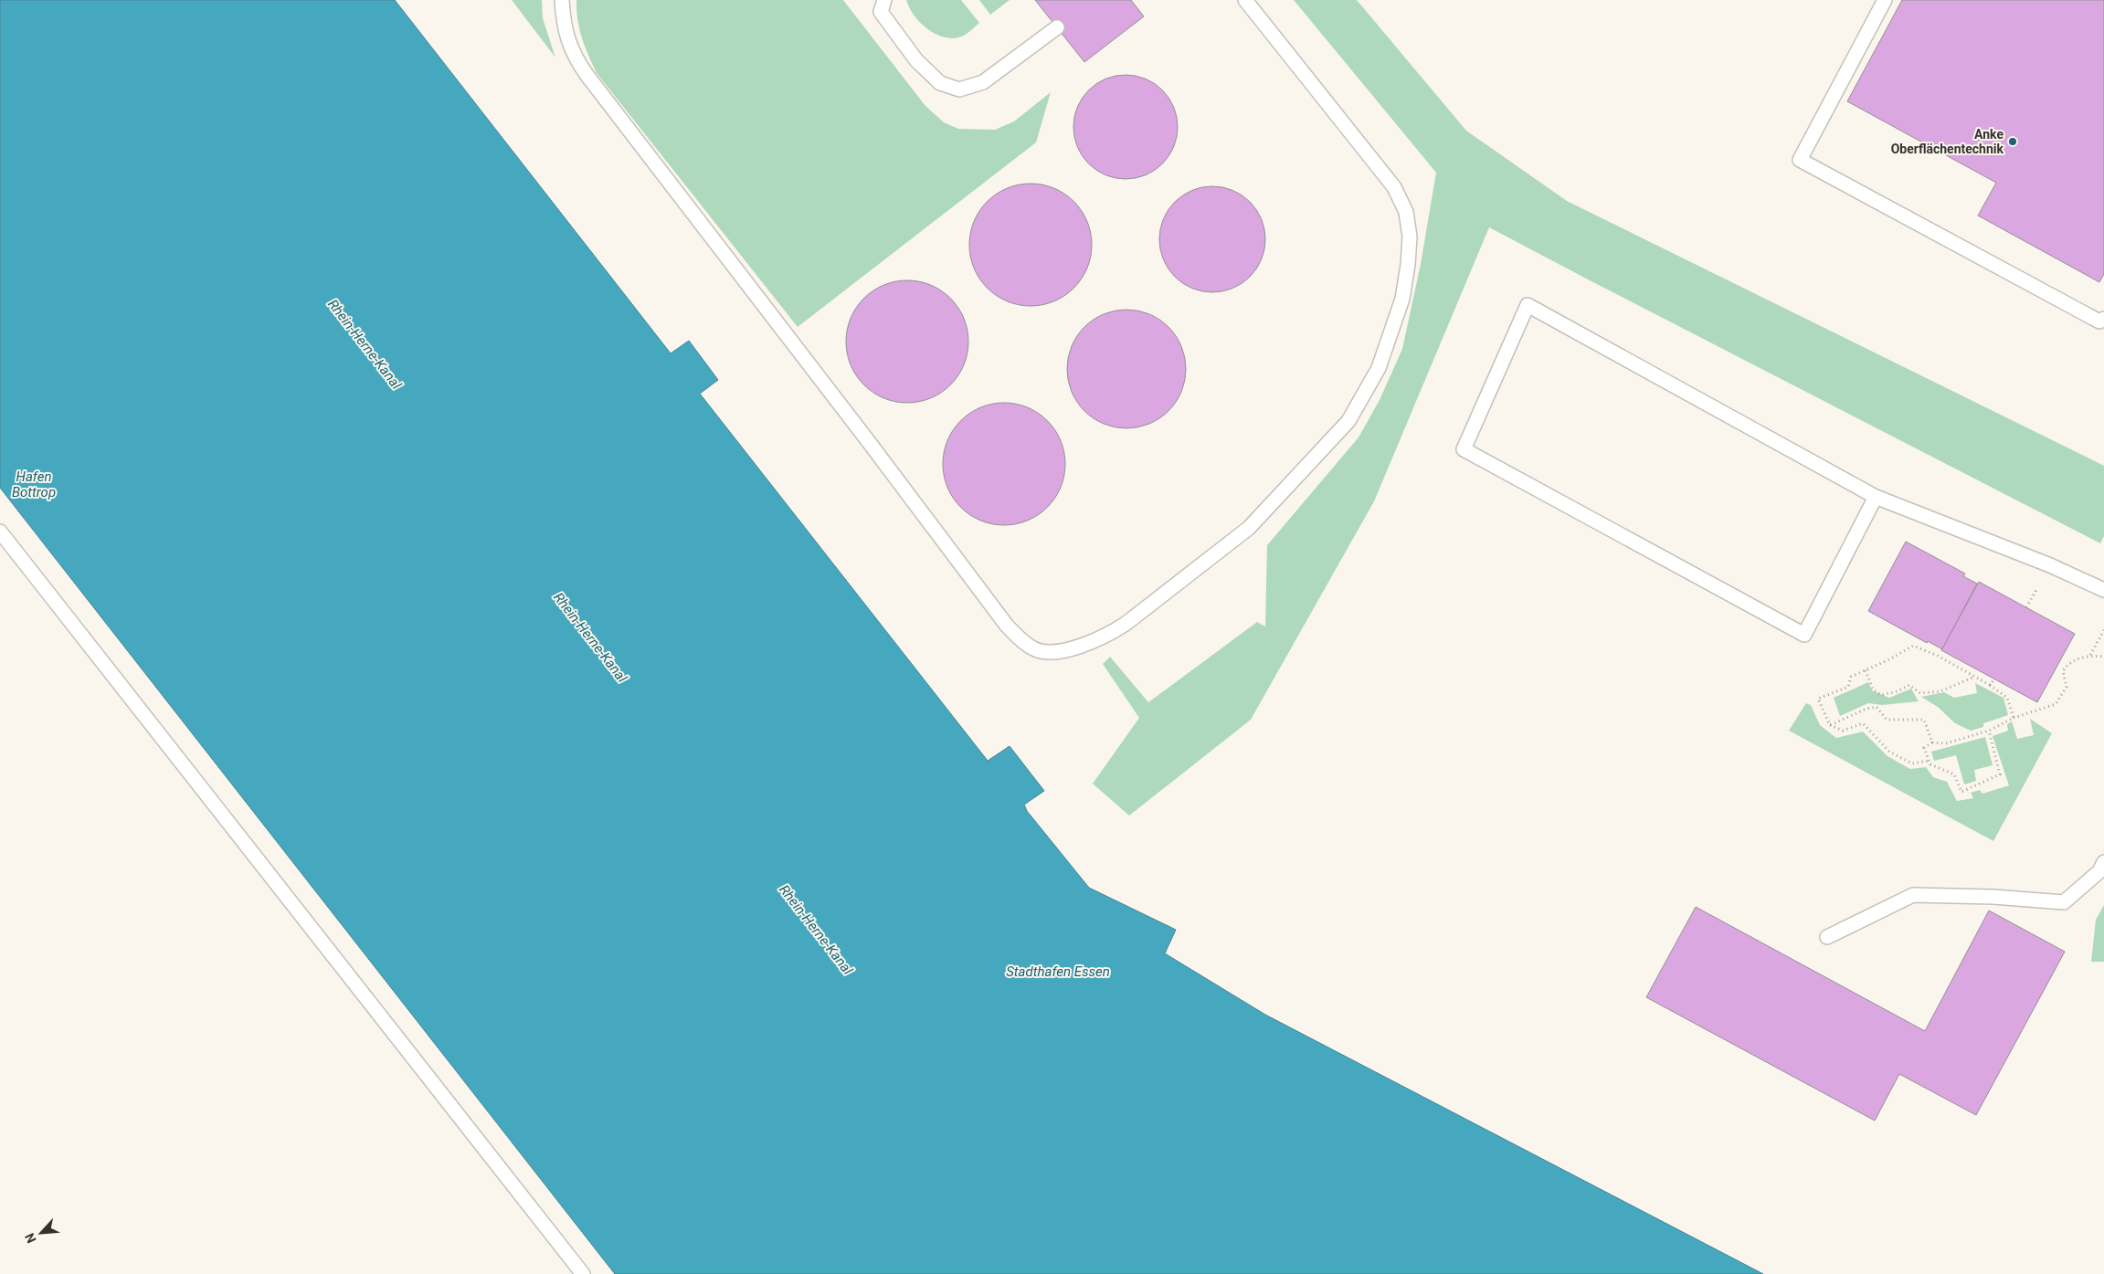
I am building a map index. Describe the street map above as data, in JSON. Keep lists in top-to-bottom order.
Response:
{
  "water": ["Rhein-Herne-Kanal", "Hafen Bottrop", "Stadthafen Essen"],
  "places": ["Anke Oberflächentechnik"],
  "north": "bottom left"
}
